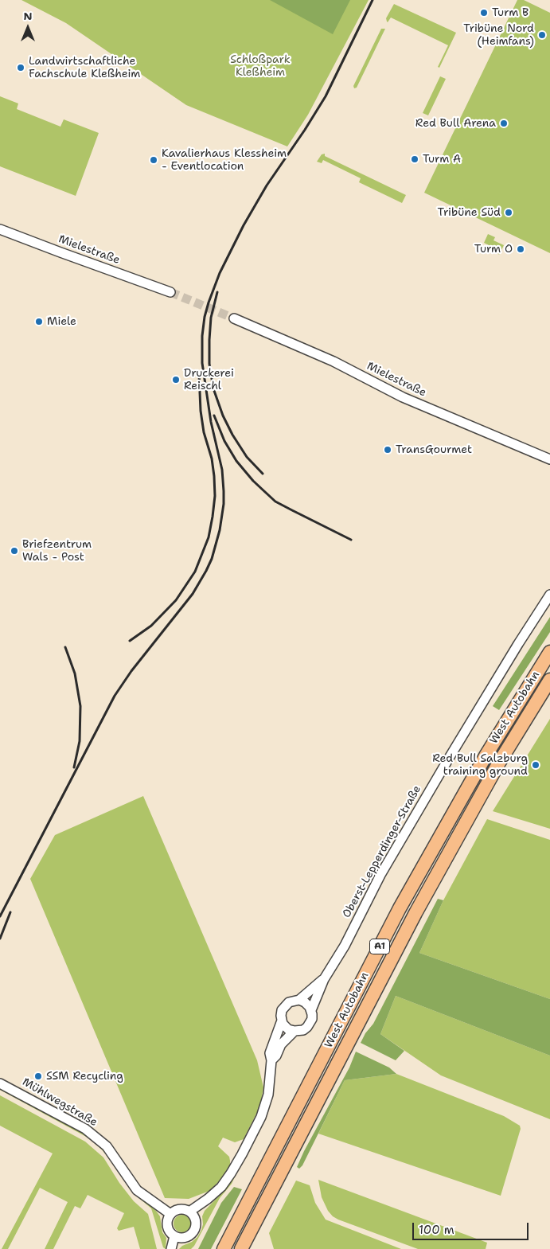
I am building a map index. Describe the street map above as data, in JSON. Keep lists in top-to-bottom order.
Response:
{
  "streets": {
    "highway": ["West Autobahn", "A1"],
    "street": ["Mielestraße", "Oberst-Lepperdinger-Straße", "Mühlwegstraße"]
  },
  "crossings": [
    ["Oberst-Lepperdinger-Straße", "Mühlwegstraße"]
  ],
  "parks": ["Schloßpark Kleßheim"],
  "places": [
    "Turm B",
    "Tribüne Nord (Heimfans)",
    "Landwirtschaftliche Fachschule Kleßheim",
    "Red Bull Arena",
    "Turm A",
    "Kavalierhaus Klessheim - Eventlocation",
    "Tribüne Süd",
    "Turm O",
    "Miele",
    "Druckerei Reischl",
    "TransGourmet",
    "Briefzentrum Wals - Post",
    "Red Bull Salzburg training ground",
    "SSM Recycling"
  ],
  "scale_bar": "100 m",
  "north": "top"
}
